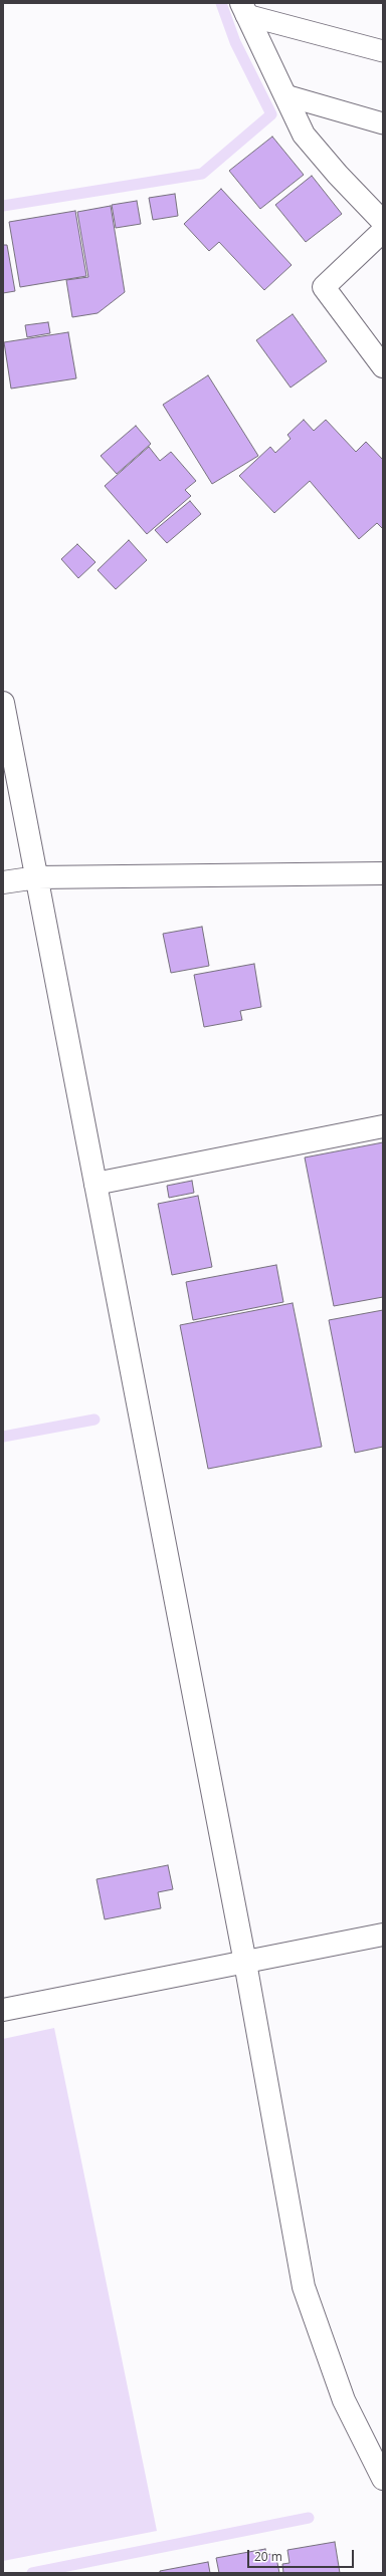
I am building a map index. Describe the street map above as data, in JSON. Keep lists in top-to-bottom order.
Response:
{
  "scale_bar": "20 m"
}
